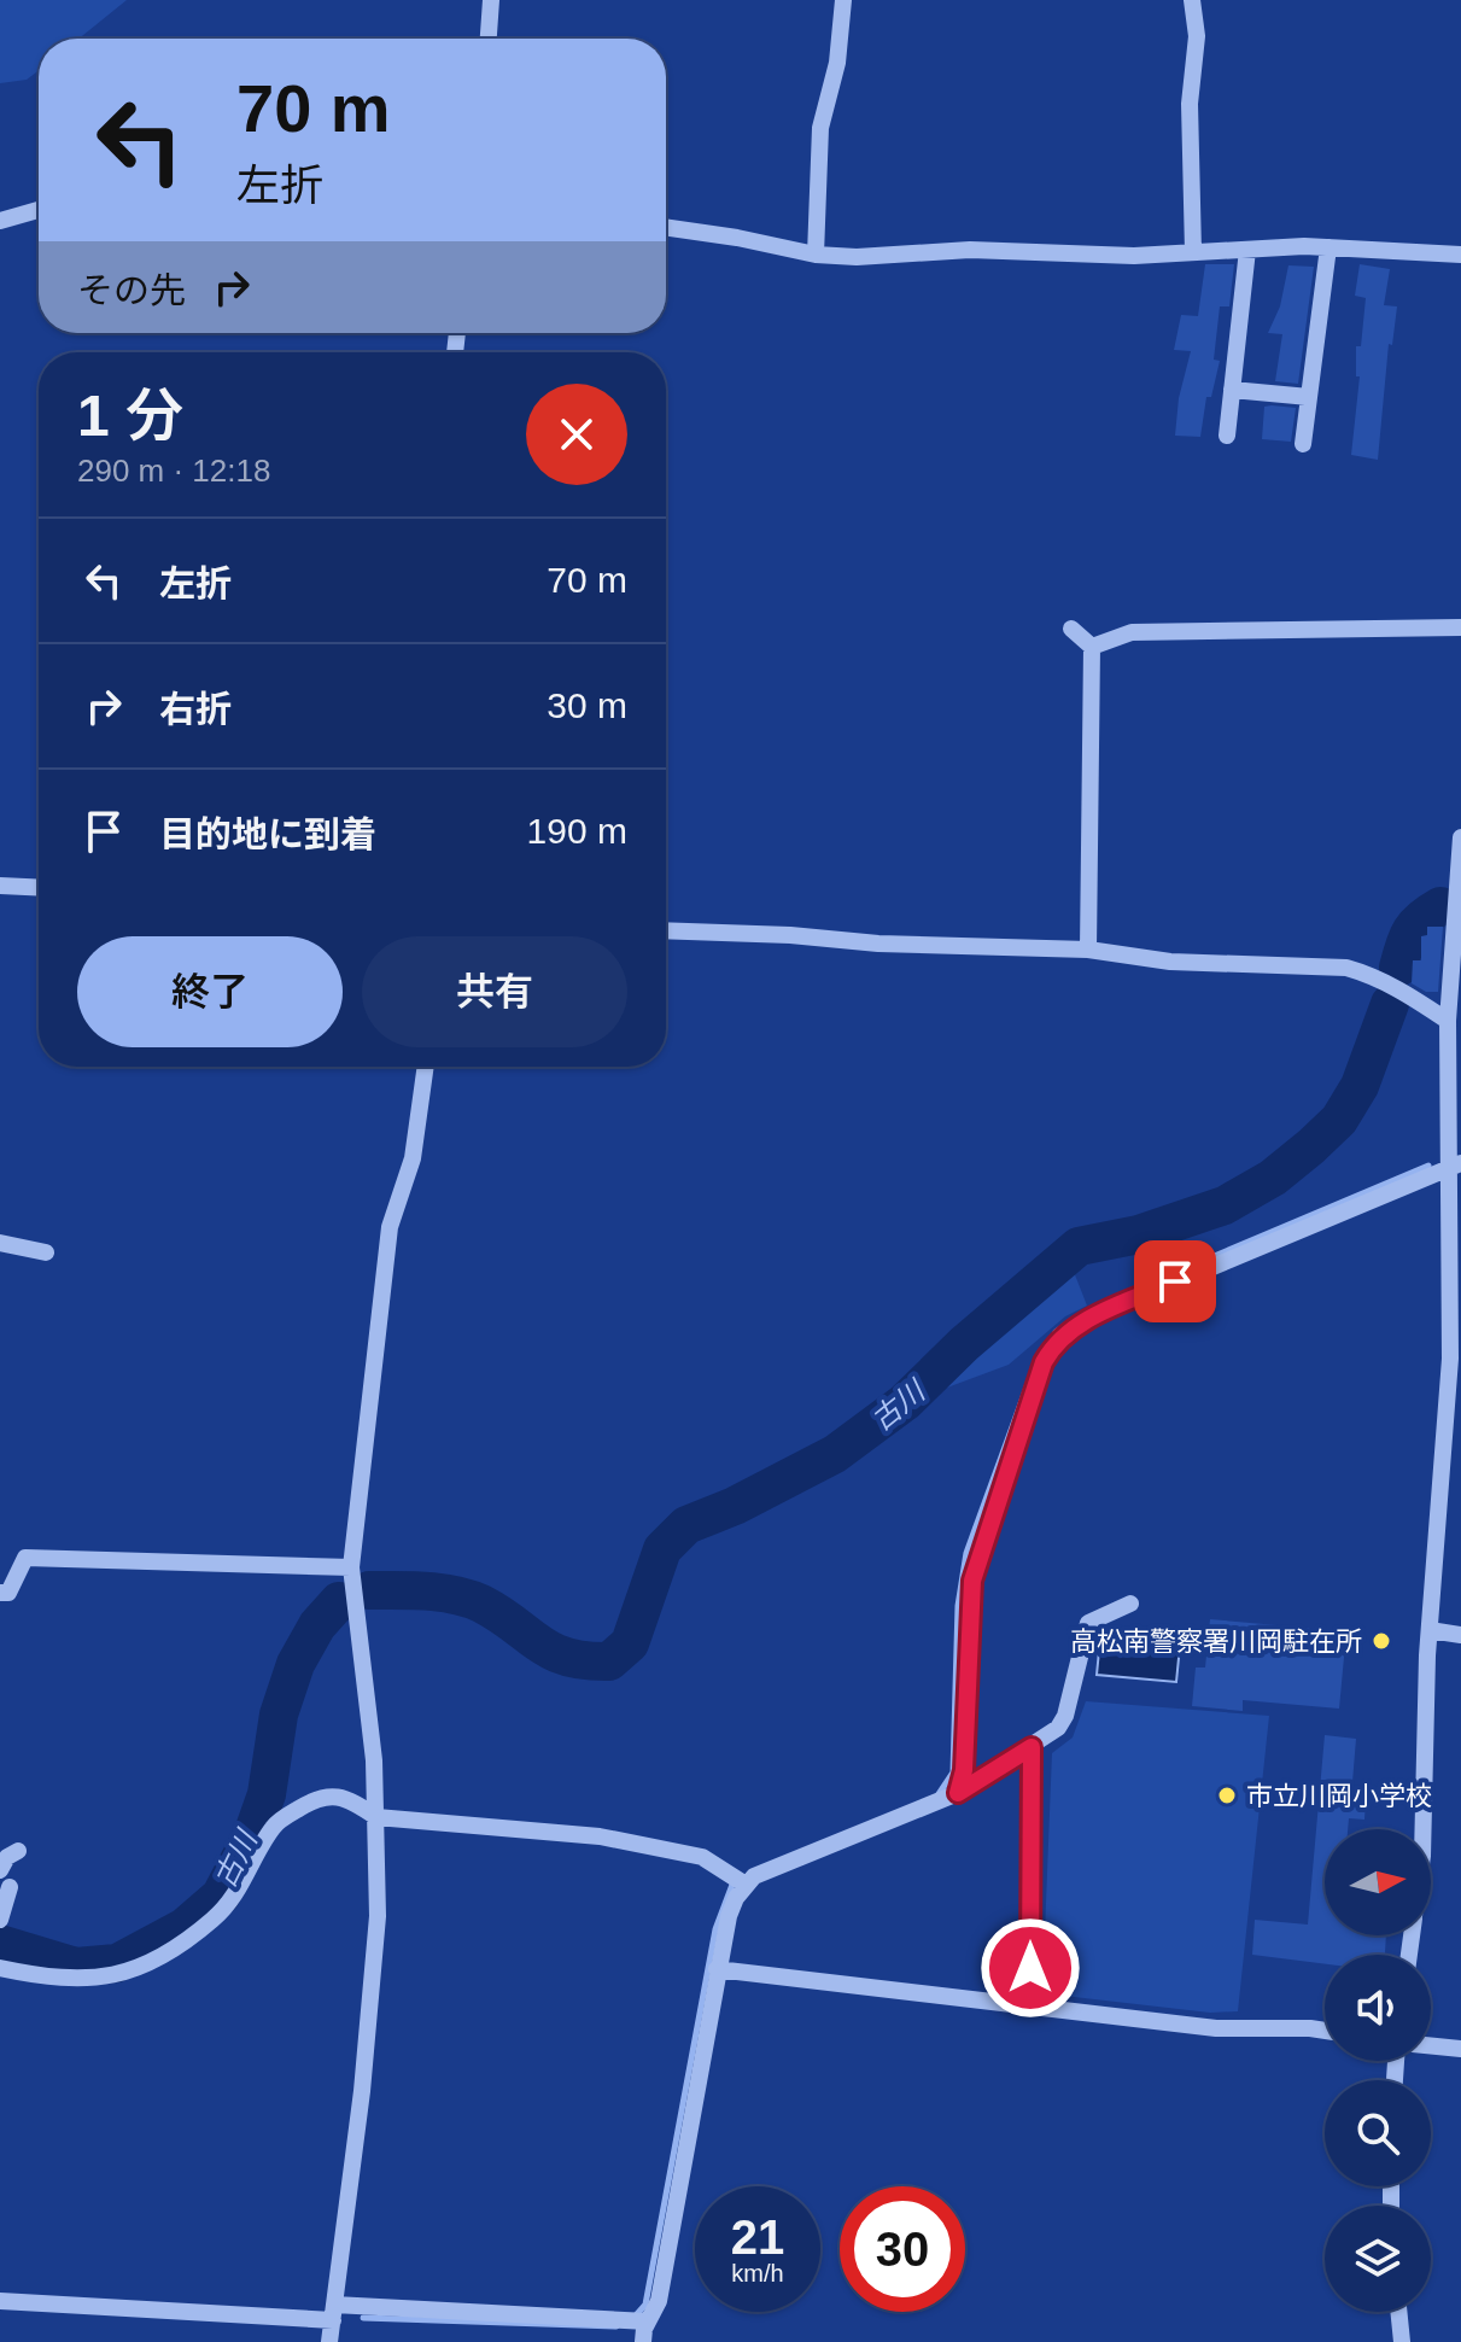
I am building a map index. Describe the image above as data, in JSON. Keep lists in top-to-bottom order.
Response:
{
  "water": ["古川"],
  "places": ["高松南警察署川岡駐在所", "市立川岡小学校"],
  "north": "right",
  "page": {
    "turn": ["70 m", "左折"],
    "then": "その先",
    "heading": ["1 分", "290 m · 12:18"],
    "list": [
      {
        "name": "左折",
        "value": "70 m"
      },
      {
        "name": "右折",
        "value": "30 m"
      },
      {
        "name": "目的地に到着",
        "value": "190 m"
      }
    ],
    "buttons": ["終了", "共有"],
    "speed": "21 km/h",
    "limit": "30"
  }
}
